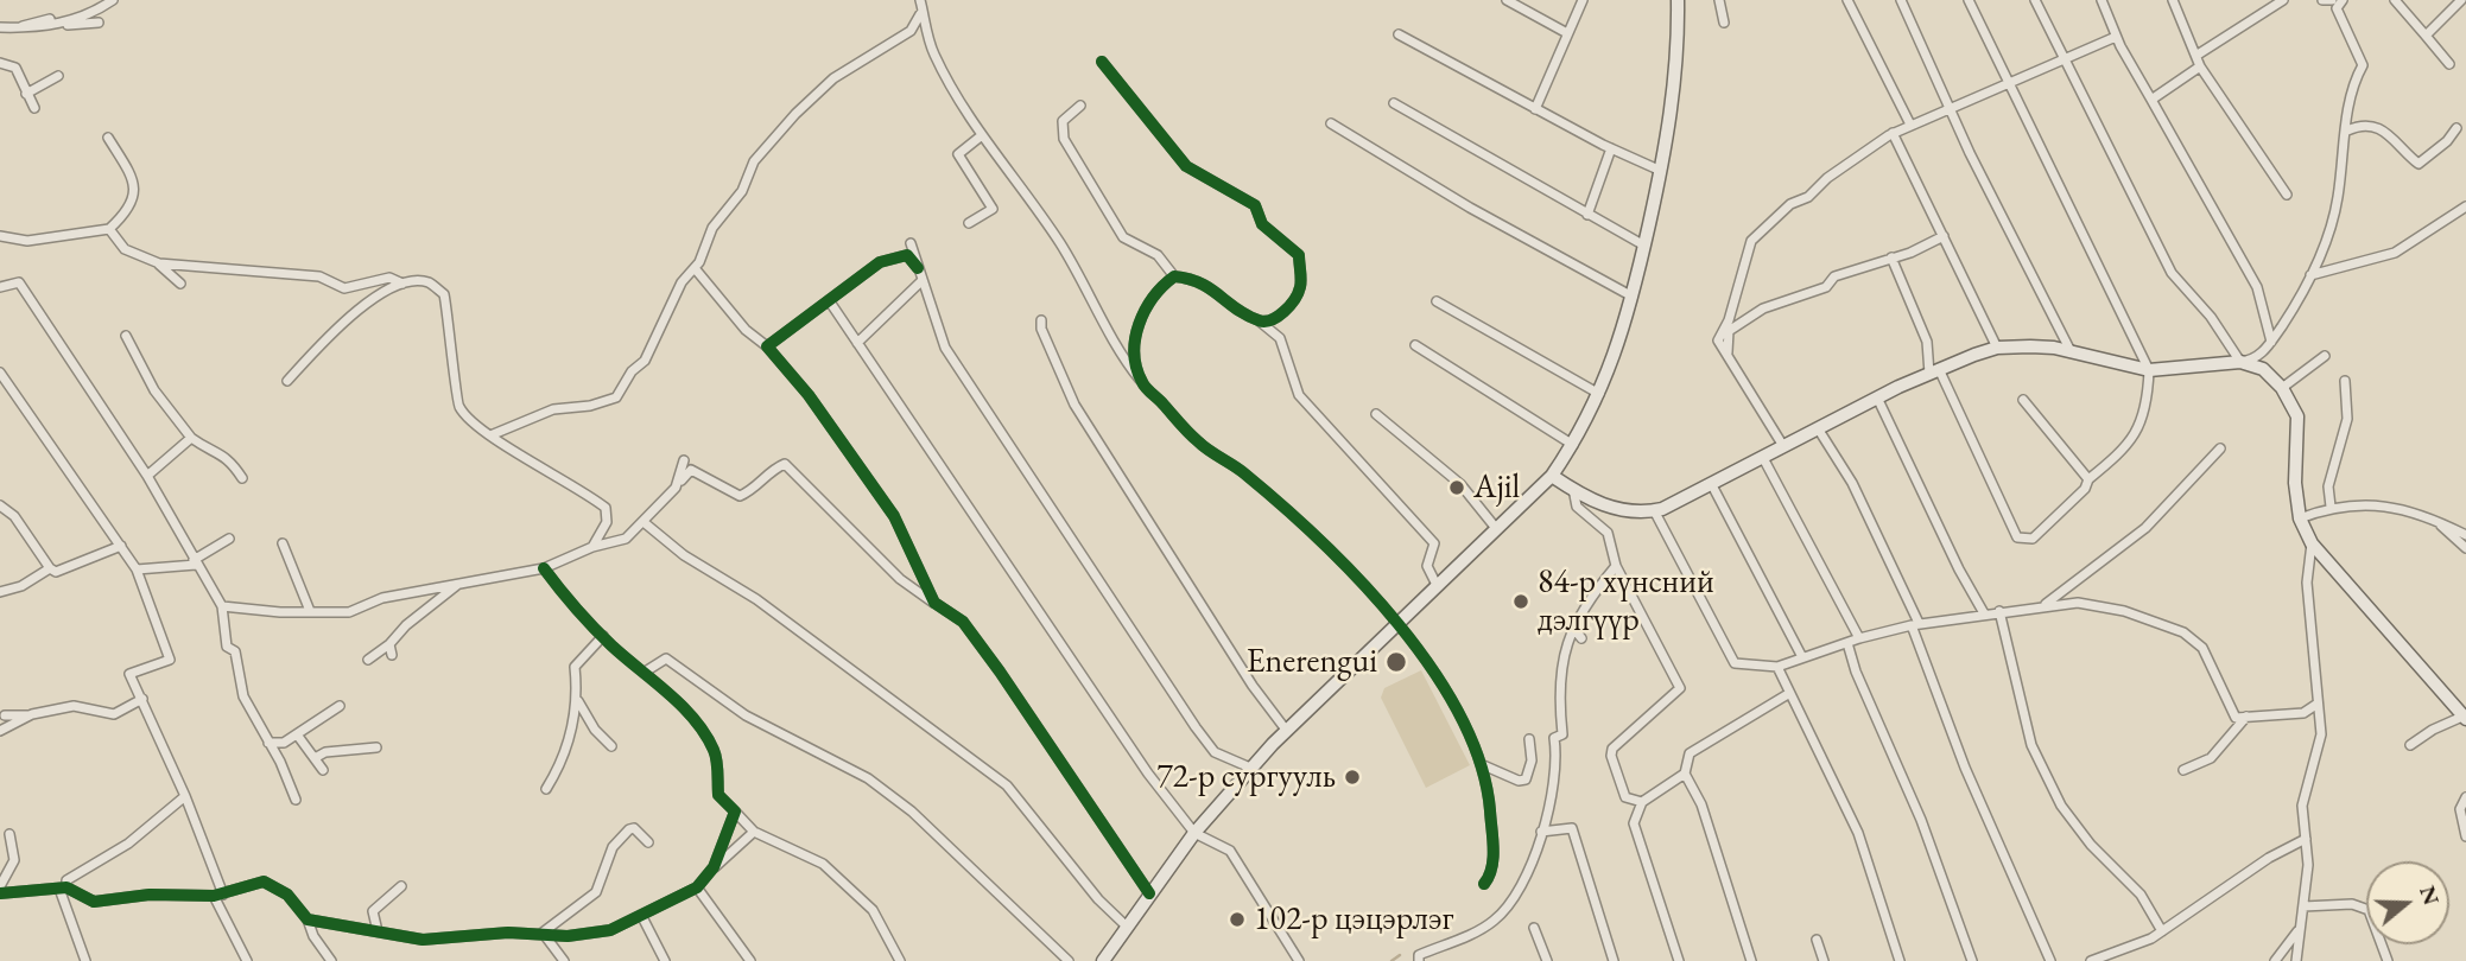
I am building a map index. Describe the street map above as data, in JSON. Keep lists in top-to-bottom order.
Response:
{
  "places": [
    "Ajil",
    "84-р хүнсний дэлгүүр",
    "Enerengui",
    "72-р сургууль",
    "102-р цэцэрлэг"
  ],
  "north": "right"
}
